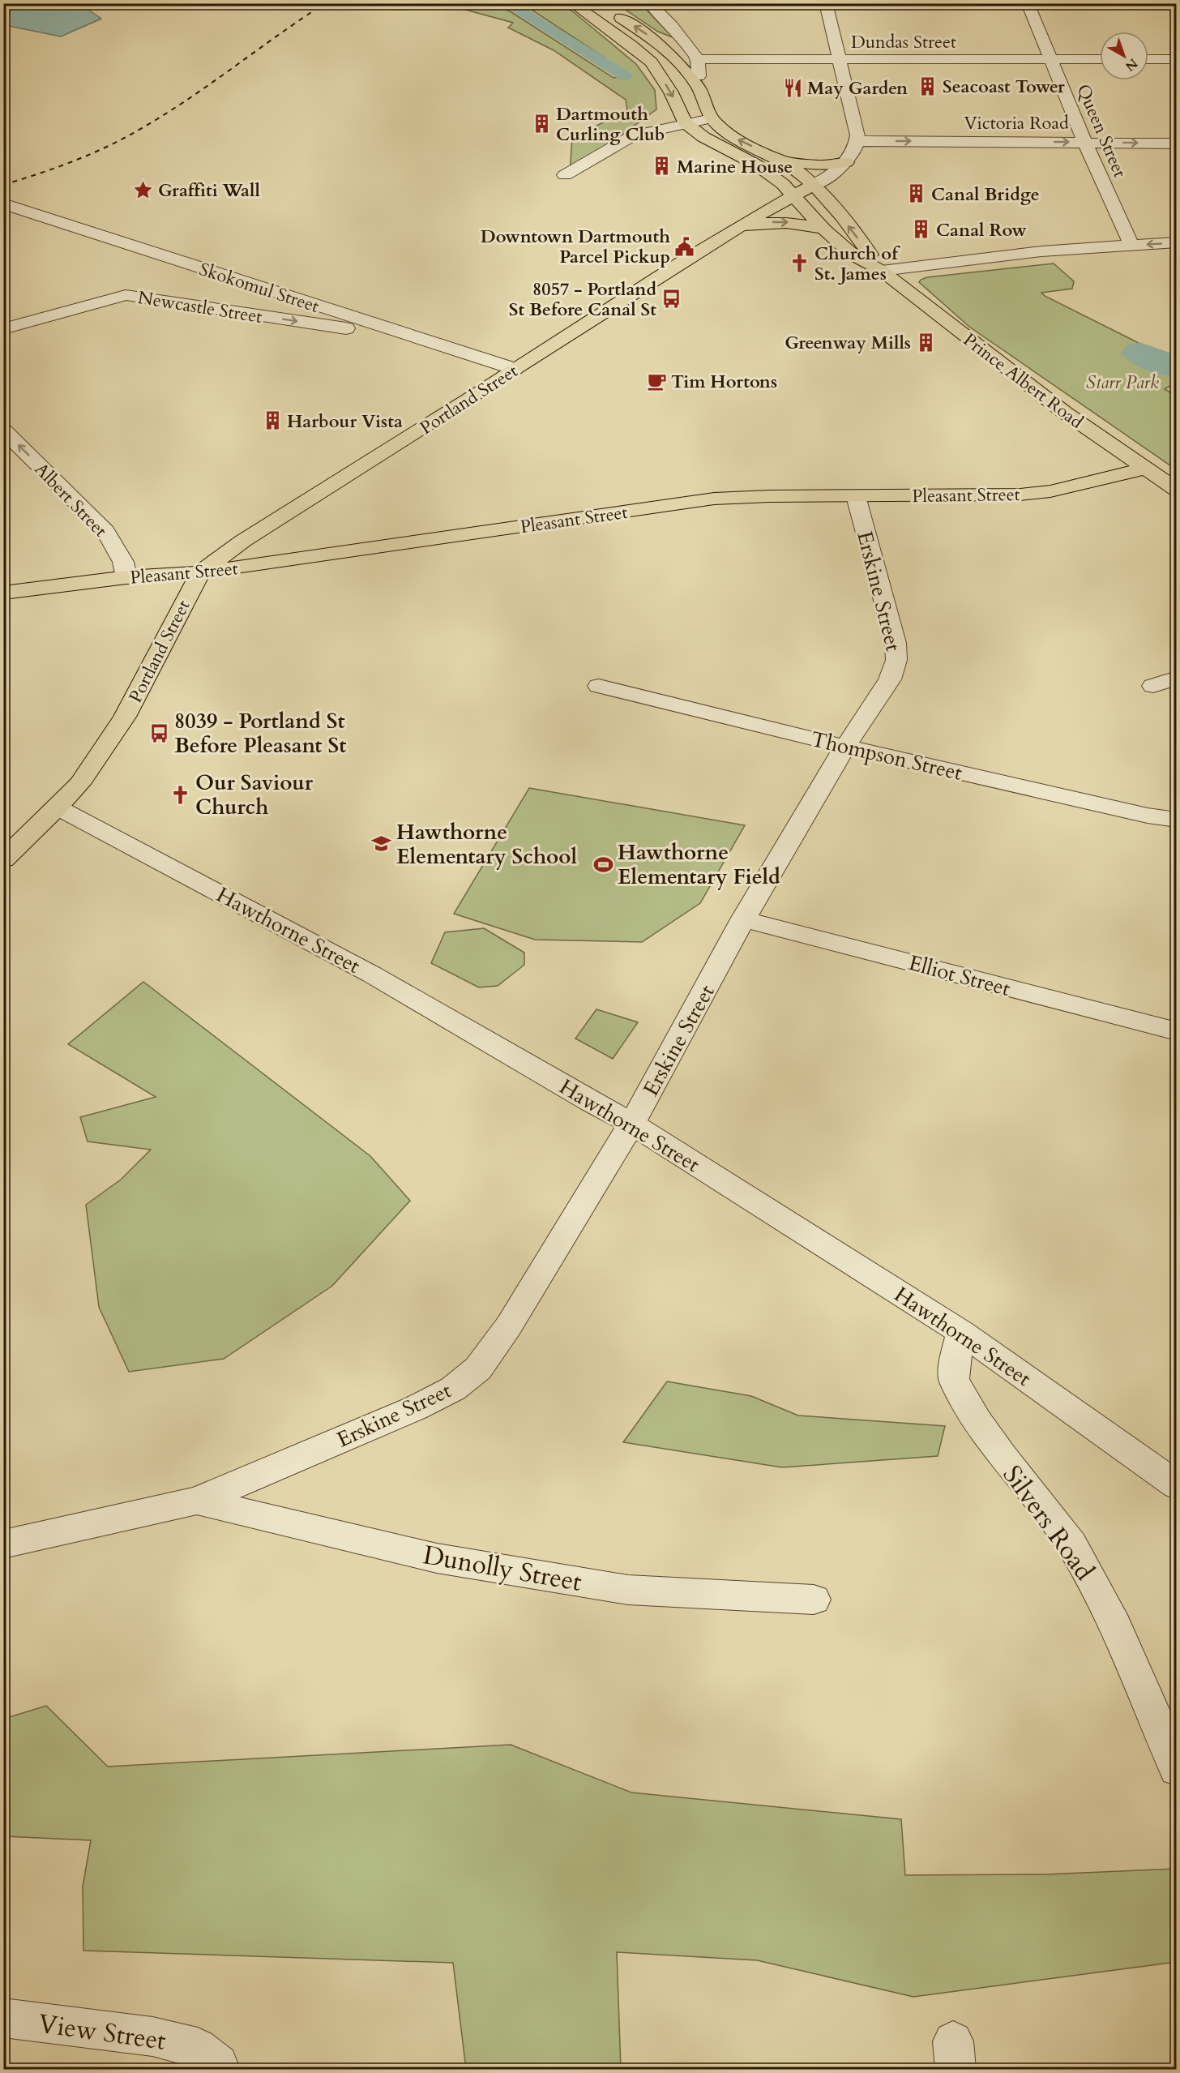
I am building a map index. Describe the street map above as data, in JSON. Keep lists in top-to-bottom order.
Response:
{
  "streets": {
    "main road": ["Prince Albert Road", "Portland Street", "Pleasant Street"],
    "street": [
      "Dundas Street",
      "Victoria Road",
      "Queen Street",
      "Skokomul Street",
      "Newcastle Street",
      "Albert Street",
      "Erskine Street",
      "Thompson Street",
      "Hawthorne Street",
      "Elliot Street",
      "Silvers Road",
      "Dunolly Street",
      "View Street"
    ]
  },
  "crossings": [
    ["Dundas Street", "Queen Street"],
    ["Victoria Road", "Queen Street"],
    ["Victoria Road", "Portland Street"],
    ["Skokomul Street", "Newcastle Street"],
    ["Skokomul Street", "Portland Street"],
    ["Prince Albert Road", "Portland Street"],
    ["Prince Albert Road", "Pleasant Street"],
    ["Portland Street", "Pleasant Street"],
    ["Portland Street", "Hawthorne Street"],
    ["Pleasant Street", "Albert Street"],
    ["Pleasant Street", "Erskine Street"],
    ["Erskine Street", "Thompson Street"],
    ["Erskine Street", "Hawthorne Street"],
    ["Erskine Street", "Elliot Street"],
    ["Erskine Street", "Dunolly Street"],
    ["Hawthorne Street", "Silvers Road"]
  ],
  "one_way": ["Newcastle Street", "Albert Street"],
  "parks": ["Starr Park"],
  "places": {
    "building": [
      "Seacoast Tower",
      "Dartmouth Curling Club",
      "Marine House",
      "Canal Bridge",
      "Canal Row",
      "Greenway Mills",
      "Harbour Vista"
    ],
    "restaurant": ["May Garden"],
    "place": ["Graffiti Wall"],
    "public building": ["Downtown Dartmouth Parcel Pickup"],
    "church": ["Church of St. James", "Our Saviour Church"],
    "bus stop": ["8057 - Portland St Before Canal St", "8039 - Portland St Before Pleasant St"],
    "cafe": ["Tim Hortons"],
    "school or university": ["Hawthorne Elementary School"],
    "sports": ["Hawthorne Elementary Field"]
  },
  "north": "bottom right"
}
